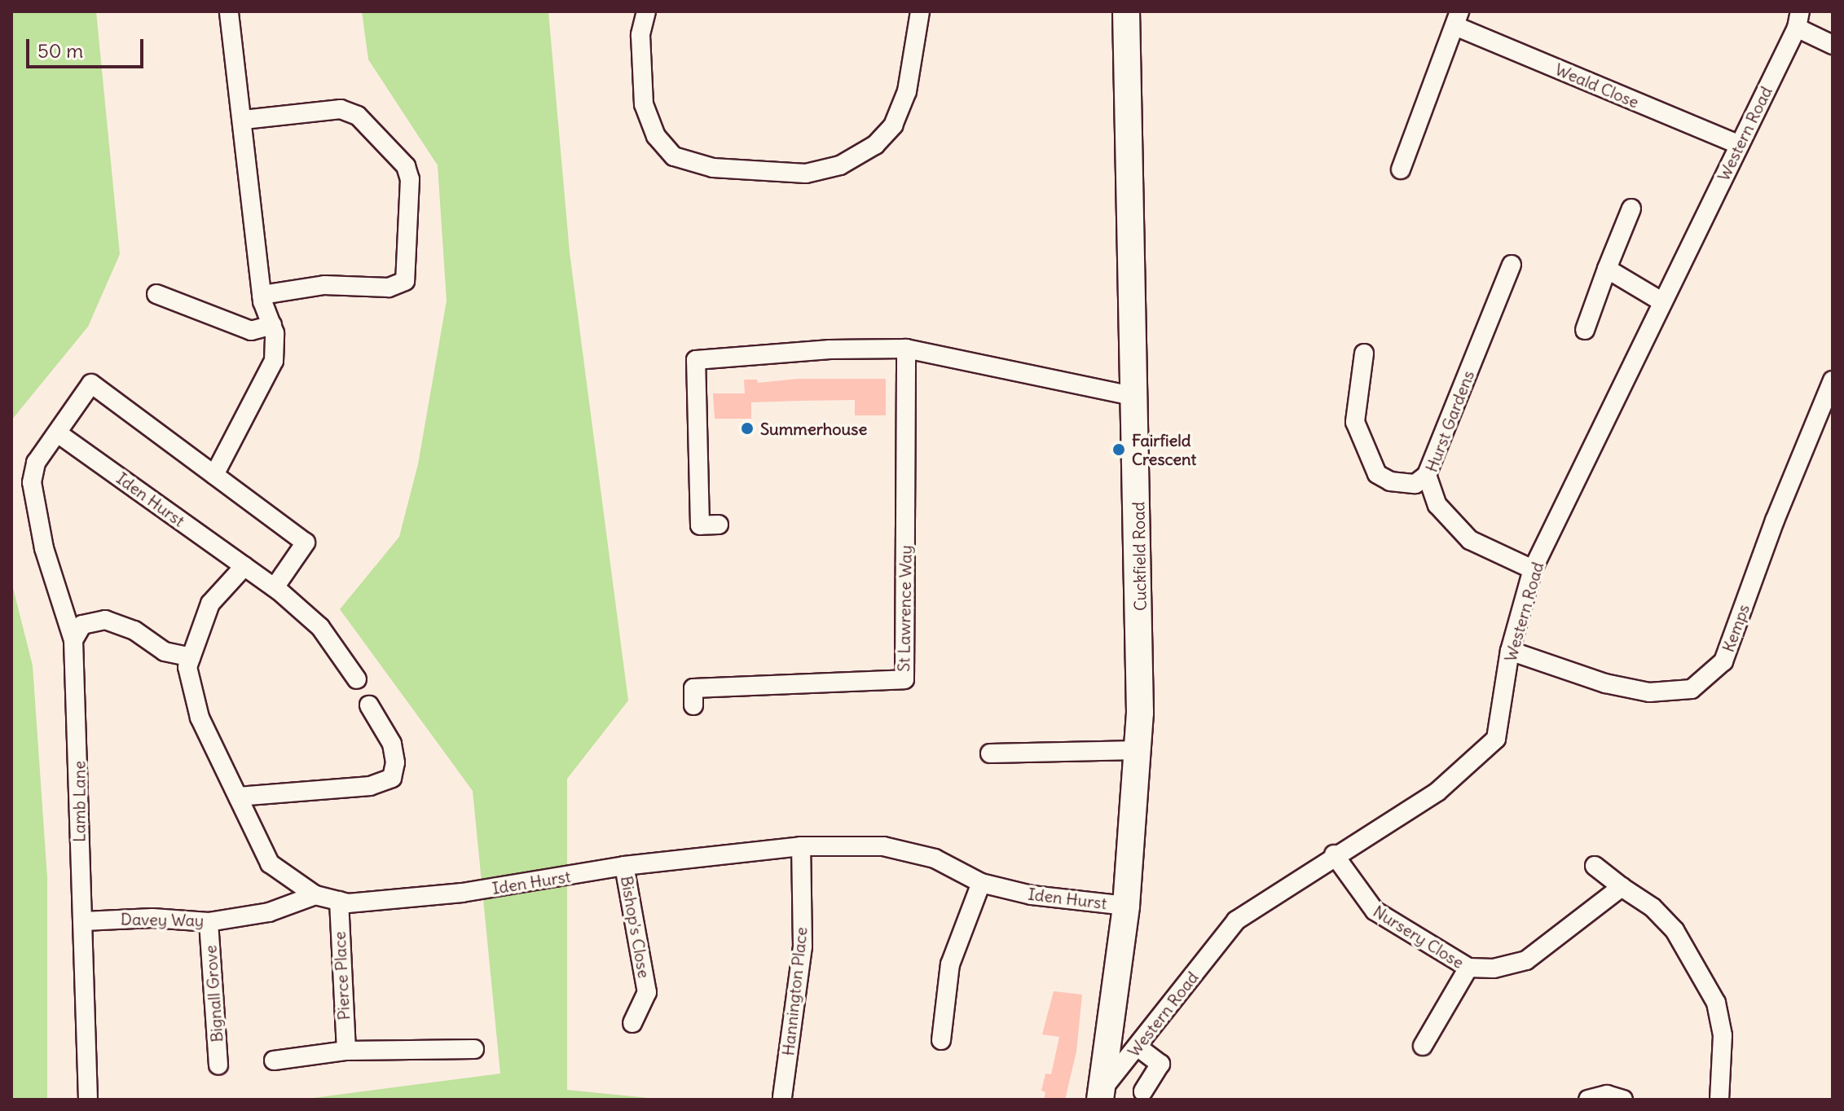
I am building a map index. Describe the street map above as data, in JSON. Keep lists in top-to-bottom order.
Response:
{
  "streets": {
    "street": [
      "Weald Close",
      "Western Road",
      "Hurst Gardens",
      "Iden Hurst",
      "Cuckfield Road",
      "St Lawrence Way",
      "Kemps",
      "Lamb Lane",
      "Davey Way",
      "Bishop's Close",
      "Nursery Close",
      "Pierce Place",
      "Hannington Place",
      "Bignall Grove"
    ]
  },
  "crossings": [
    ["Weald Close", "Western Road"],
    ["Western Road", "Hurst Gardens"],
    ["Western Road", "Cuckfield Road"],
    ["Western Road", "Kemps"],
    ["Western Road", "Nursery Close"],
    ["Iden Hurst", "Cuckfield Road"],
    ["Iden Hurst", "Lamb Lane"],
    ["Iden Hurst", "Davey Way"],
    ["Iden Hurst", "Bishop's Close"],
    ["Iden Hurst", "Pierce Place"],
    ["Iden Hurst", "Hannington Place"],
    ["Lamb Lane", "Davey Way"],
    ["Davey Way", "Bignall Grove"]
  ],
  "places": ["Summerhouse", "Fairfield Crescent"],
  "scale_bar": "50 m"
}
